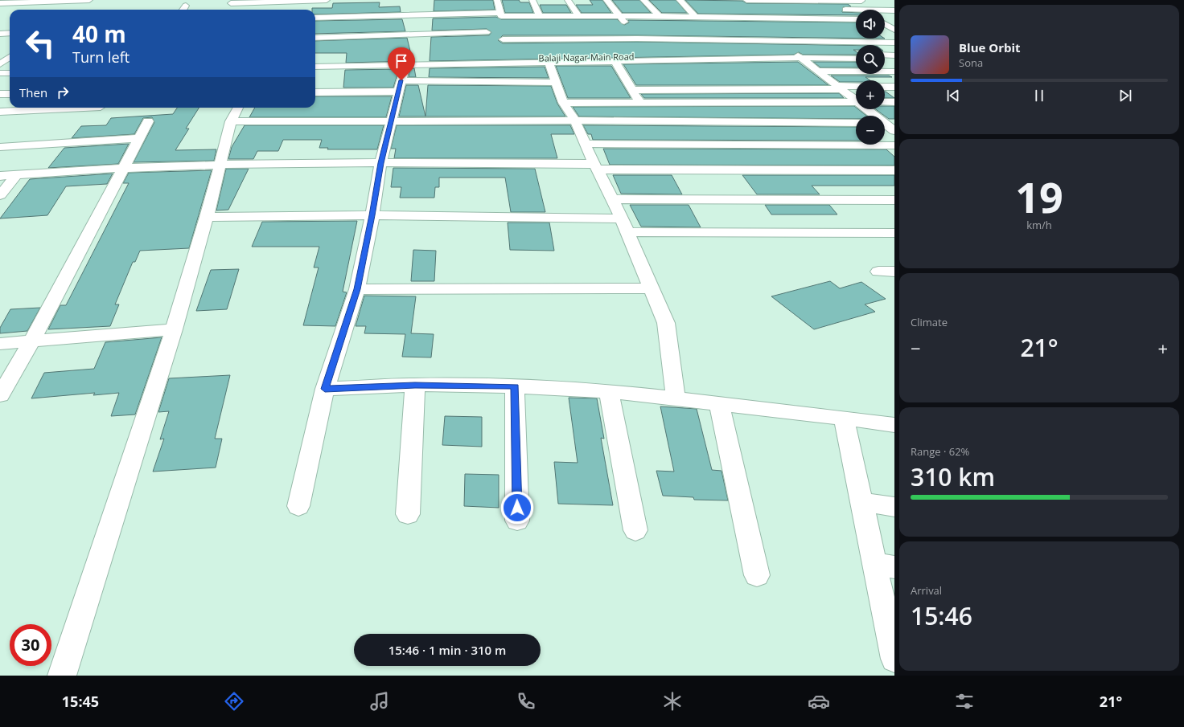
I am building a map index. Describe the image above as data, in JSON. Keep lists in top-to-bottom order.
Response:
{
  "streets": {
    "street": ["Balaji Nagar Main Road"]
  },
  "page": {
    "map_buttons": ["+", "−"],
    "turn": ["40 m", "Turn left"],
    "song": ["Blue Orbit", "Sona"],
    "then": "Then",
    "tile": [
      ["19", "km/h"],
      "Climate",
      ["Range · 62%", "310 km"],
      ["Arrival", "15:46"]
    ],
    "heat": ["−", "21°", "+"],
    "limit": "30",
    "trip": "15:46 · 1 min · 310 m",
    "tabs": ["15:45", "21°"]
  }
}
